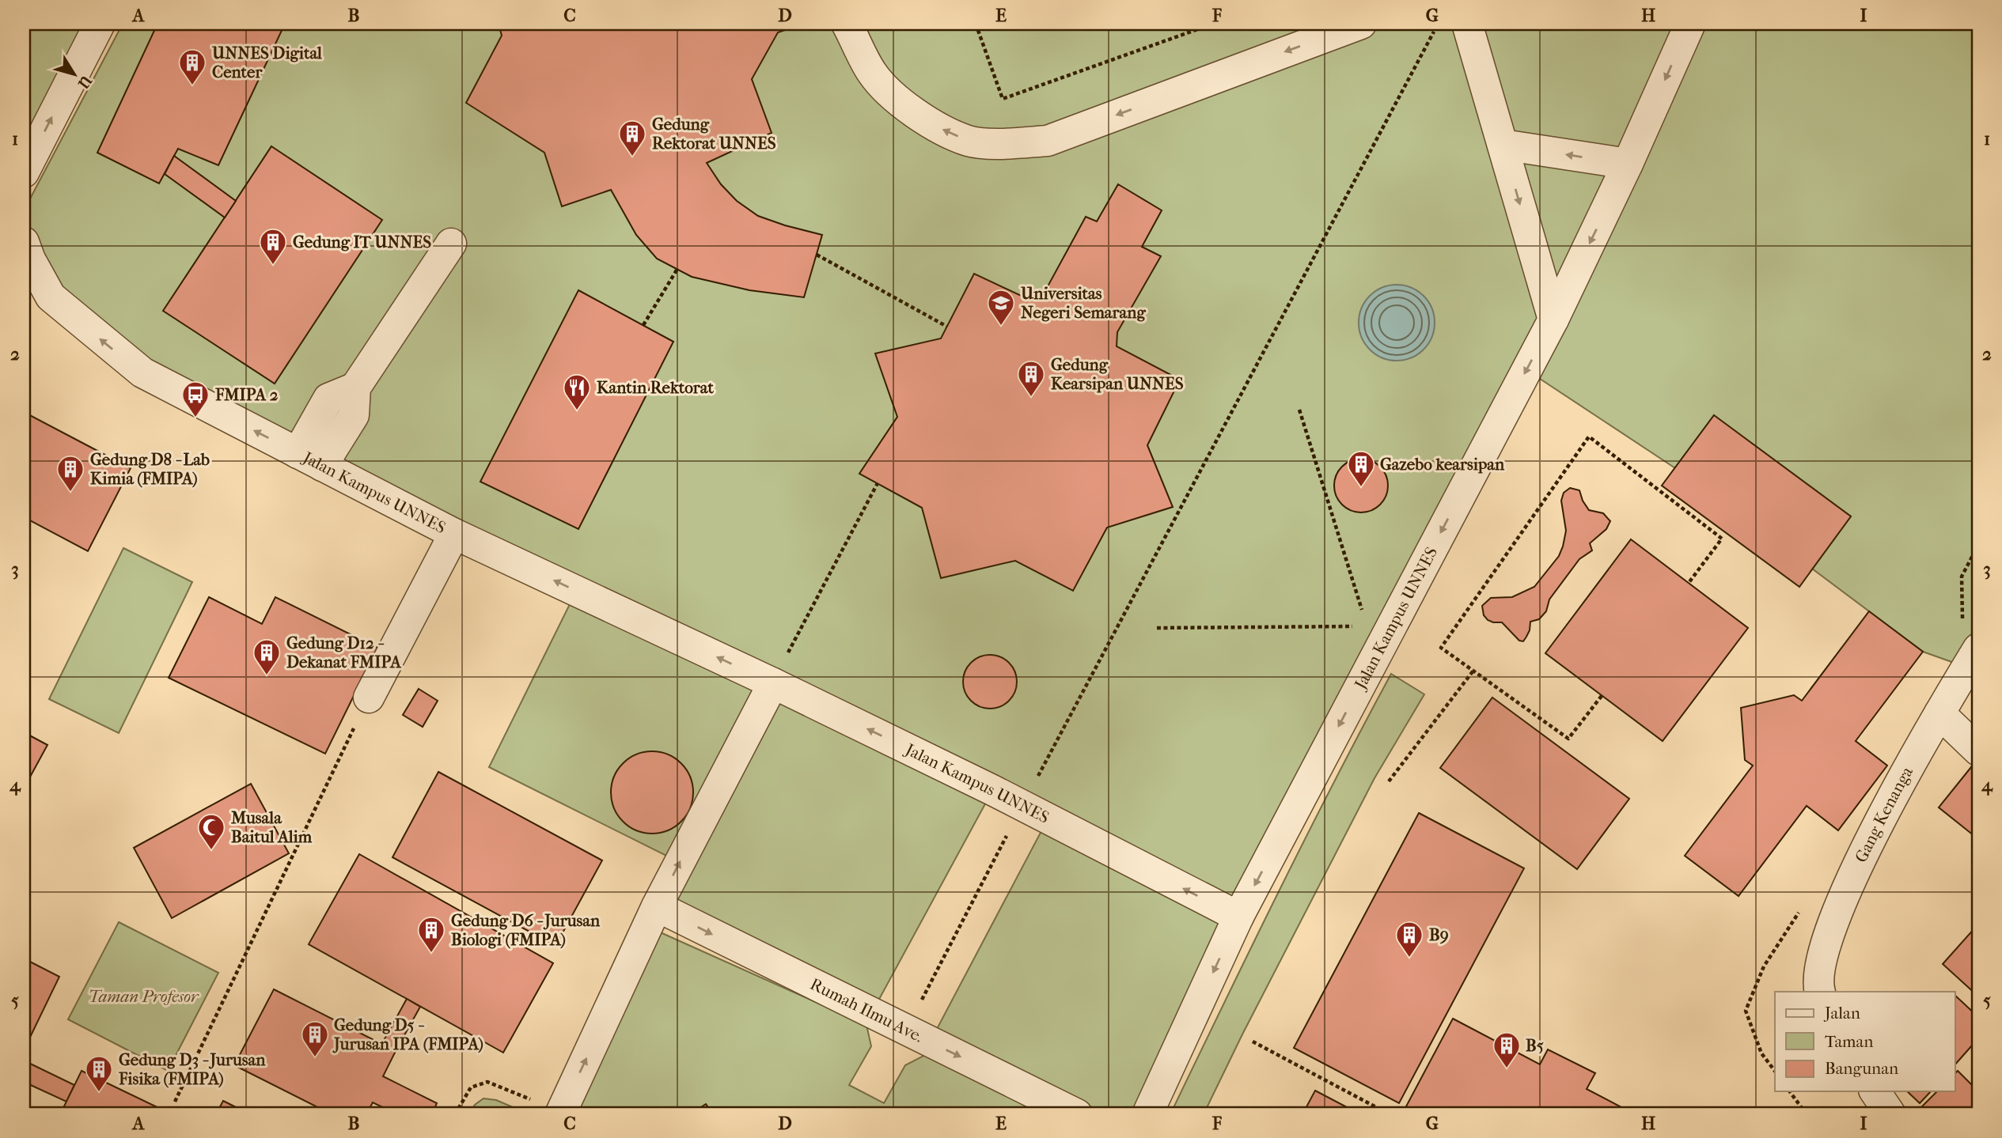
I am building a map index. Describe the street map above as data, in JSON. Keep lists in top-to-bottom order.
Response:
{
  "streets": {
    "street": ["Jalan Kampus UNNES", "Gang Kenanga", "Rumah Ilmu Ave."]
  },
  "one_way": ["Rumah Ilmu Ave."],
  "parks": ["Taman Profesor"],
  "places": {
    "building": [
      "UNNES Digital Center",
      "Gedung Rektorat UNNES",
      "Gedung IT UNNES",
      "Gedung Kearsipan UNNES",
      "Gazebo kearsipan",
      "Gedung D8 - Lab Kimia (FMIPA)",
      "Gedung D12 - Dekanat FMIPA",
      "Gedung D6 - Jurusan Biologi (FMIPA)",
      "B9",
      "Gedung D5 - Jurusan IPA (FMIPA)",
      "B5",
      "Gedung D3 - Jurusan Fisika (FMIPA)"
    ],
    "school or university": ["Universitas Negeri Semarang"],
    "restaurant": ["Kantin Rektorat"],
    "bus stop": ["FMIPA 2"],
    "mosque": ["Musala Baitul Alim"]
  },
  "legend": ["Jalan", "Taman", "Bangunan"],
  "north": "bottom right",
  "grid": {
    "columns": [
      "A",
      "B",
      "C",
      "D",
      "E",
      "F",
      "G",
      "H",
      "I"
    ],
    "rows": [
      "1",
      "2",
      "3",
      "4",
      "5"
    ]
  }
}
